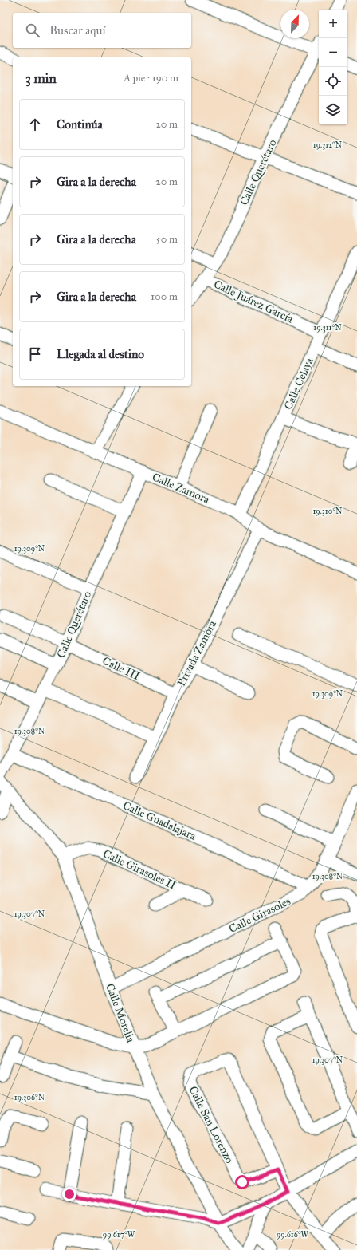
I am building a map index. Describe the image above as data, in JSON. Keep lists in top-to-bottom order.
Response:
{
  "streets": {
    "street": [
      "Calle Querétaro",
      "Calle Juárez García",
      "Calle Celaya",
      "Calle Zamora",
      "Privada Zamora",
      "Calle III",
      "Calle Guadalajara",
      "Calle Girasoles II",
      "Calle Girasoles",
      "Calle Morelia",
      "Calle San Lorenzo"
    ]
  },
  "crossings": [
    ["Calle Querétaro", "Calle Juárez García"],
    ["Calle Querétaro", "Calle Zamora"],
    ["Calle Querétaro", "Calle III"],
    ["Calle Querétaro", "Calle Guadalajara"],
    ["Calle Juárez García", "Calle Celaya"],
    ["Calle Celaya", "Calle Zamora"],
    ["Calle Zamora", "Privada Zamora"],
    ["Privada Zamora", "Calle III"],
    ["Calle Guadalajara", "Calle Girasoles"],
    ["Calle Girasoles II", "Calle Morelia"],
    ["Calle Girasoles", "Calle Morelia"]
  ],
  "north": "top right",
  "page": {
    "map_buttons": ["+", "−"],
    "search": "Buscar aquí",
    "heading": ["3 min", "A pie · 190 m"],
    "list": [
      ["Continúa", "20 m"],
      ["Gira a la derecha", "20 m"],
      ["Gira a la derecha", "50 m"],
      ["Gira a la derecha", "100 m"],
      "Llegada al destino"
    ]
  },
  "coordinates": [
    "19.312°N",
    "19.311°N",
    "19.310°N",
    "19.309°N",
    "19.308°N",
    "19.307°N",
    "19.306°N",
    "99.617°W",
    "99.616°W"
  ]
}
